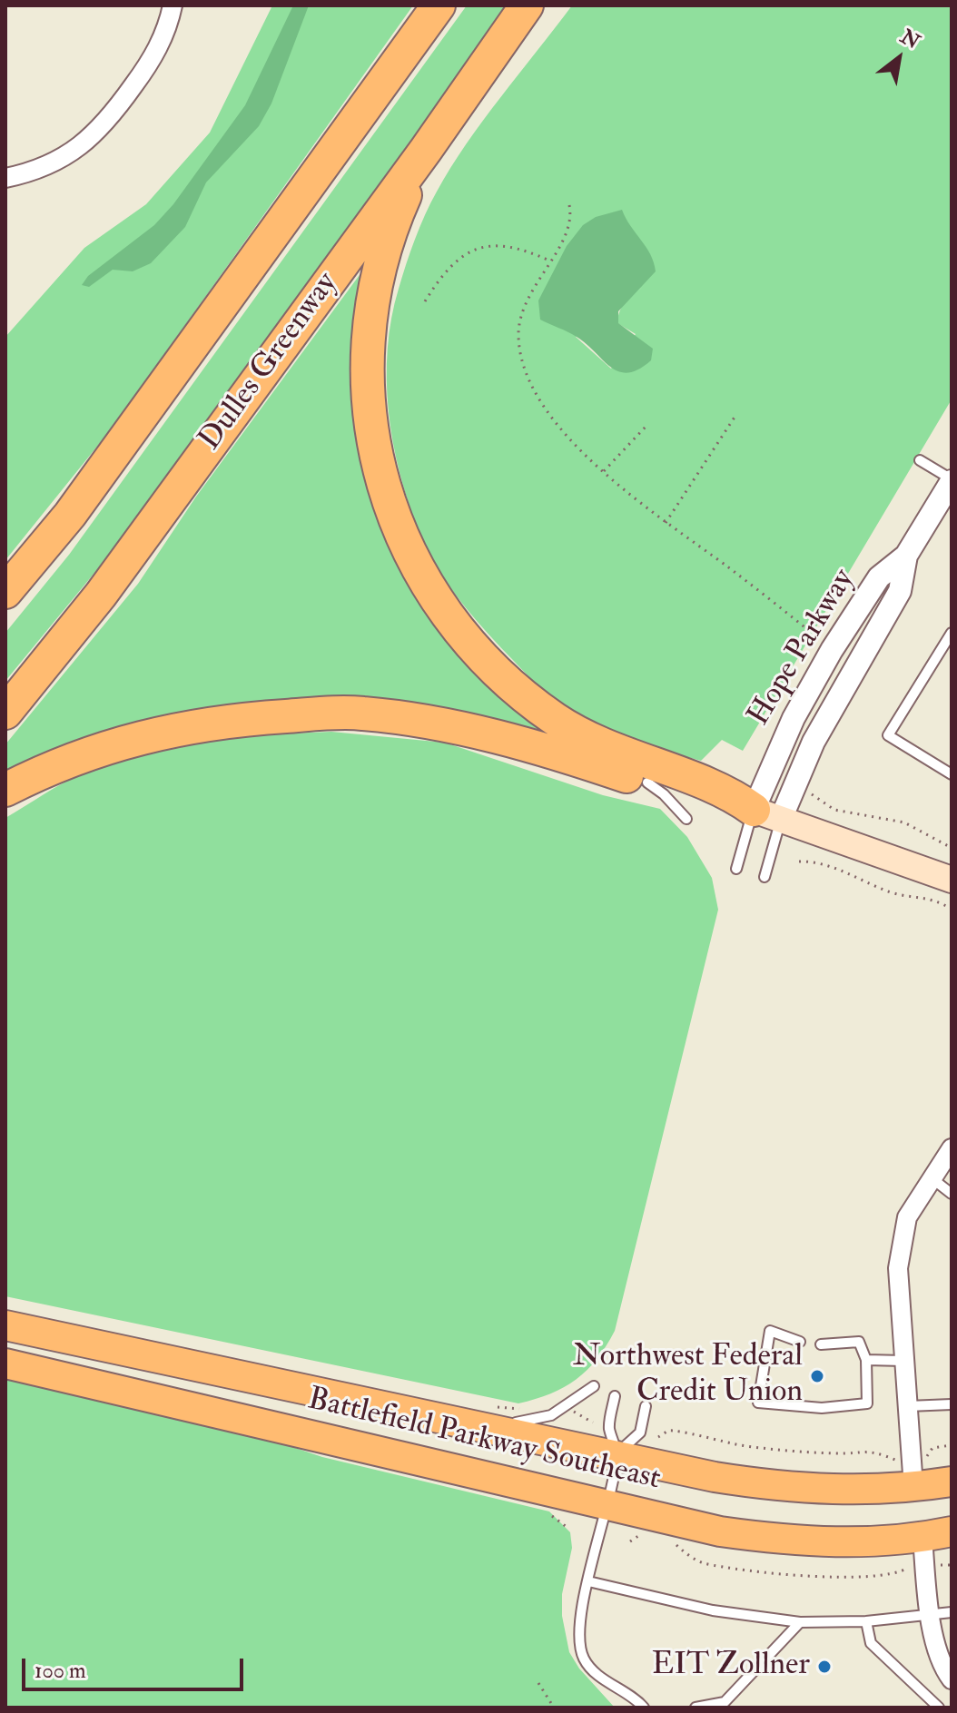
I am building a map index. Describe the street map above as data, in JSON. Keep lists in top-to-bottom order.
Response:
{
  "streets": {
    "highway": ["Dulles Greenway"],
    "main road": ["Battlefield Parkway Southeast"],
    "street": ["Hope Parkway"]
  },
  "places": ["Northwest Federal Credit Union", "EIT Zollner"],
  "scale_bar": "100 m",
  "north": "top right"
}
